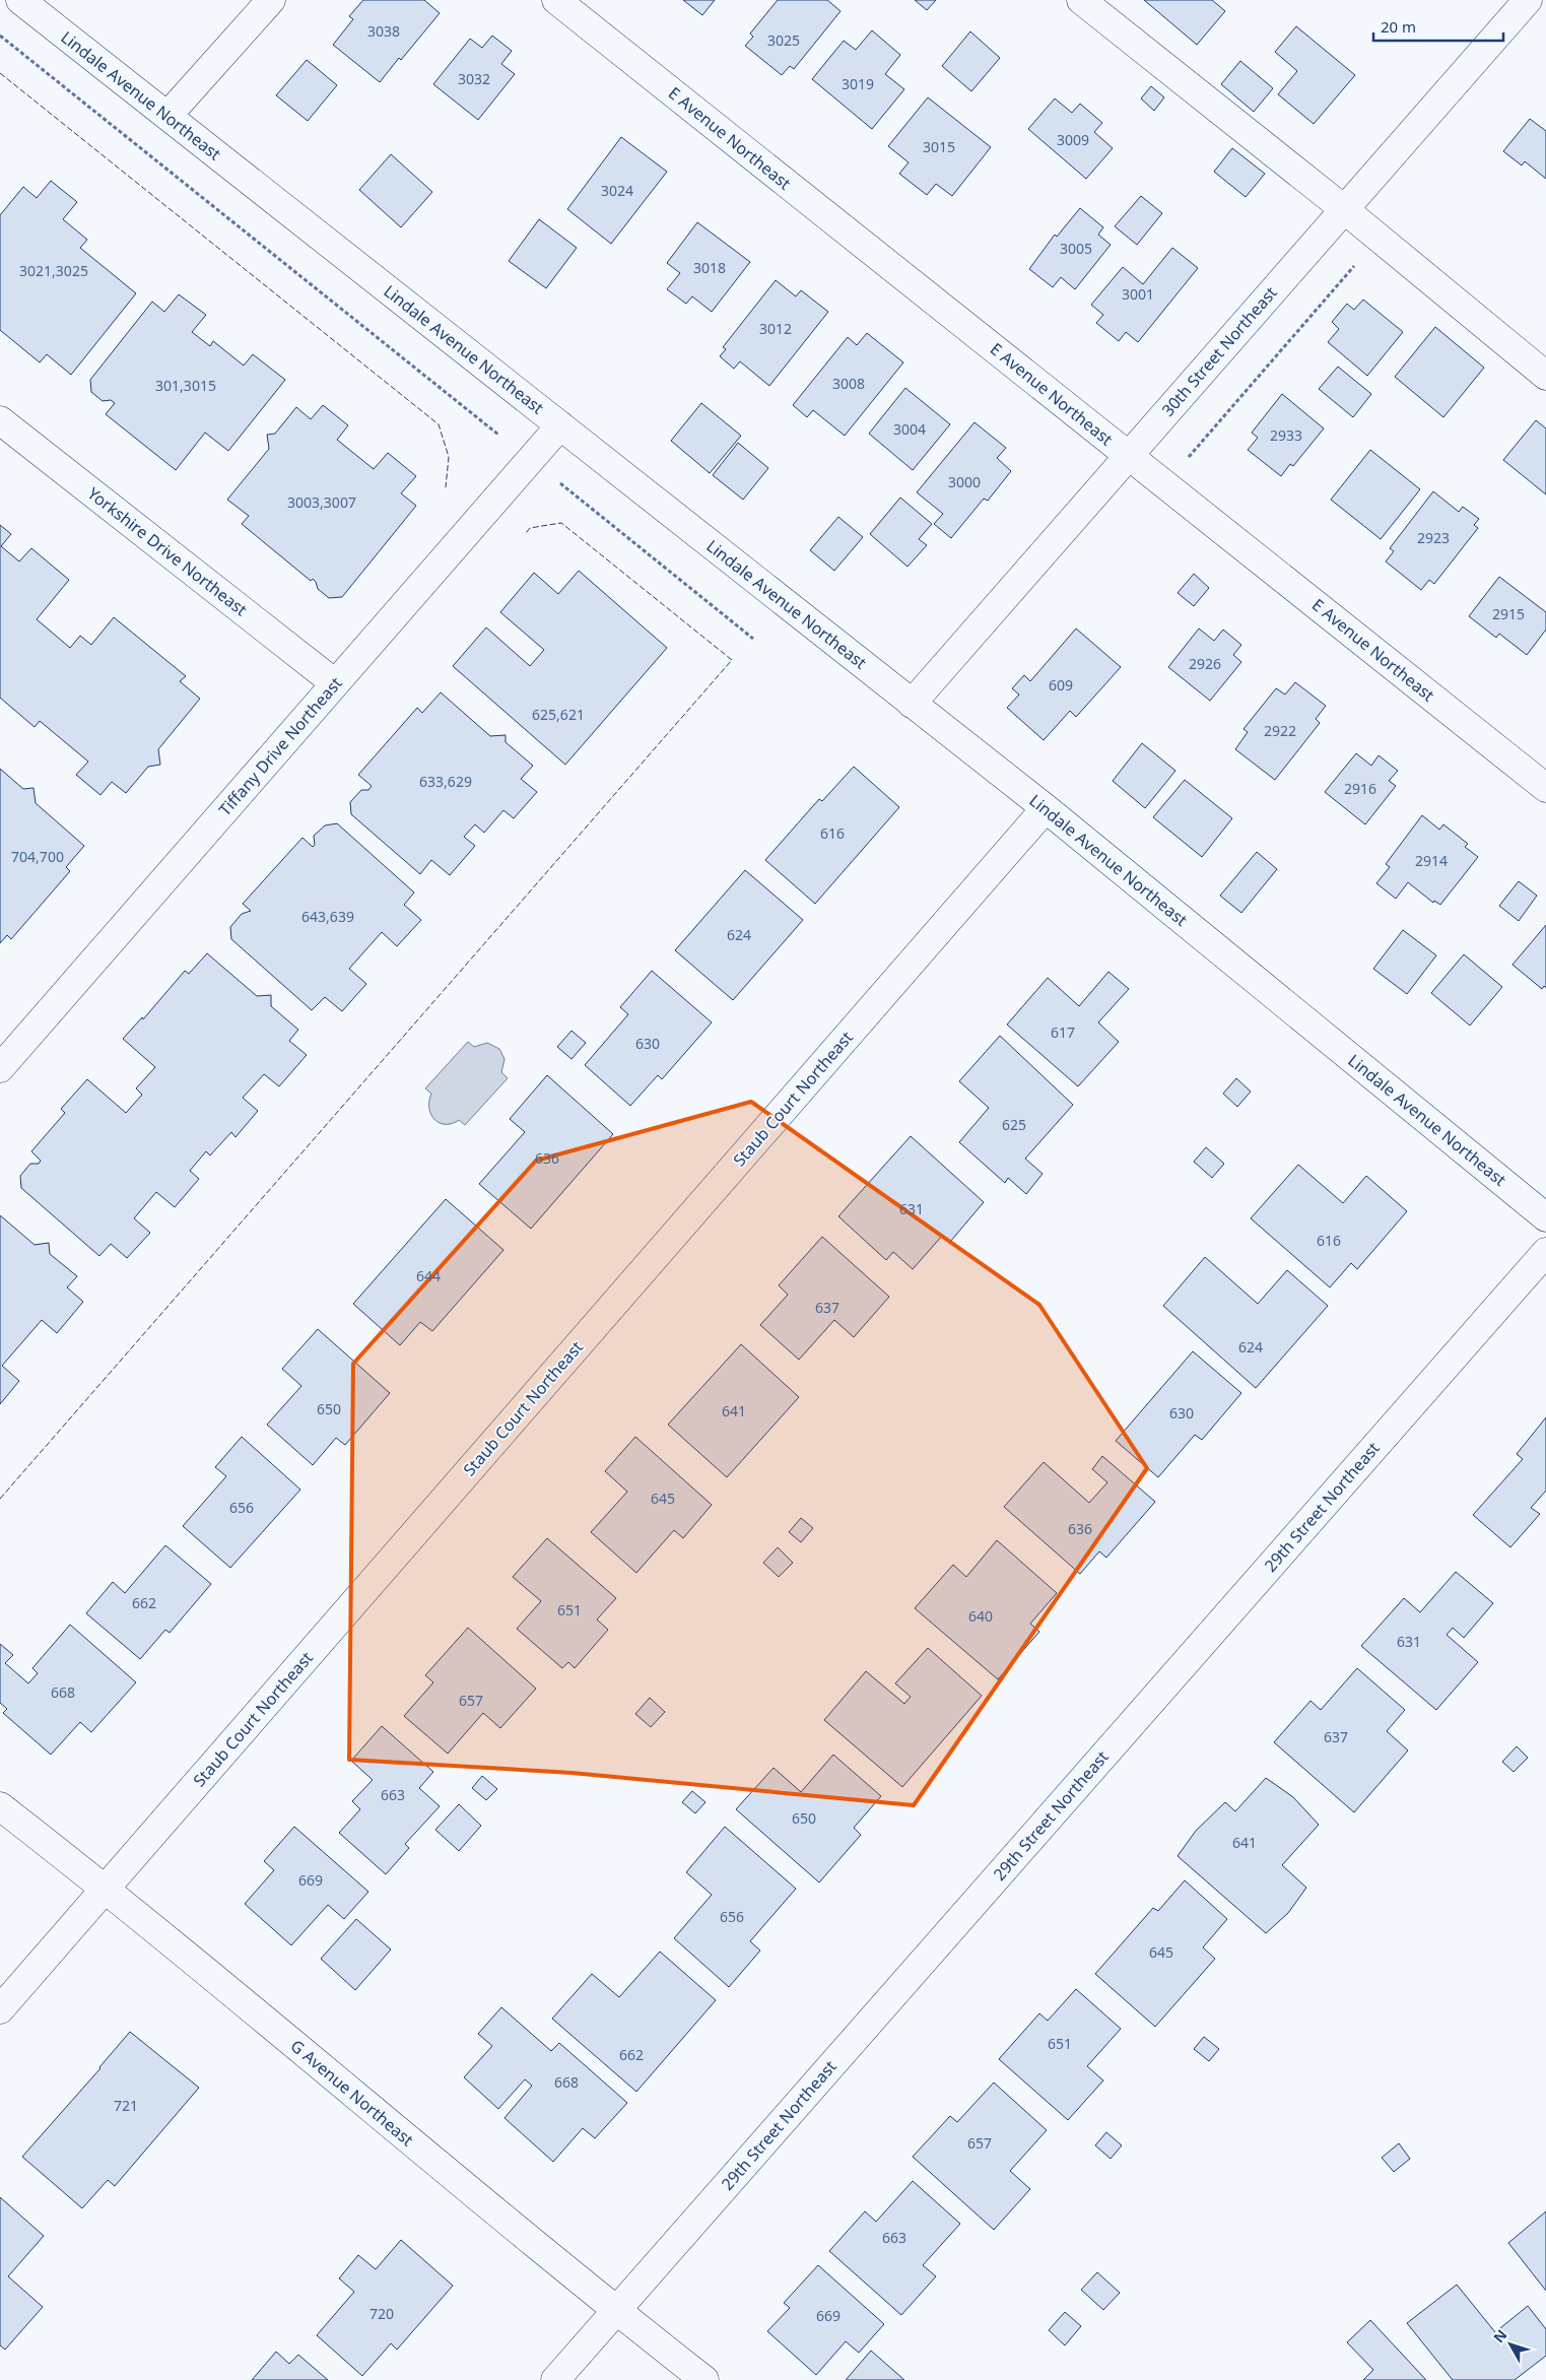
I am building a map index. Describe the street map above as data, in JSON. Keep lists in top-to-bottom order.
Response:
{
  "streets": {
    "street": [
      "Lindale Avenue Northeast",
      "E Avenue Northeast",
      "30th Street Northeast",
      "Yorkshire Drive Northeast",
      "Tiffany Drive Northeast",
      "Staub Court Northeast",
      "29th Street Northeast",
      "G Avenue Northeast"
    ]
  },
  "crossings": [
    ["Lindale Avenue Northeast", "30th Street Northeast"],
    ["Lindale Avenue Northeast", "Tiffany Drive Northeast"],
    ["Lindale Avenue Northeast", "Staub Court Northeast"],
    ["E Avenue Northeast", "30th Street Northeast"],
    ["Yorkshire Drive Northeast", "Tiffany Drive Northeast"],
    ["Staub Court Northeast", "G Avenue Northeast"],
    ["29th Street Northeast", "G Avenue Northeast"]
  ],
  "house_numbers": [
    "3038",
    "3025",
    "3032",
    "3019",
    "3009",
    "3015",
    "3024",
    "3005",
    "3018",
    "3021,3025",
    "3001",
    "3012",
    "3008",
    "301,3015",
    "3004",
    "2933",
    "3000",
    "3003,3007",
    "2923",
    "2915",
    "2926",
    "609",
    "625,621",
    "2922",
    "633,629",
    "2916",
    "616",
    "704,700",
    "2914",
    "643,639",
    "624",
    "617",
    "630",
    "625",
    "636",
    "631",
    "616",
    "644",
    "637",
    "624",
    "650",
    "641",
    "630",
    "645",
    "656",
    "636",
    "662",
    "651",
    "640",
    "631",
    "668",
    "657",
    "637",
    "663",
    "650",
    "641",
    "669",
    "656",
    "645",
    "651",
    "662",
    "668",
    "721",
    "657",
    "663",
    "720",
    "669"
  ],
  "scale_bar": "20 m",
  "north": "top left"
}
